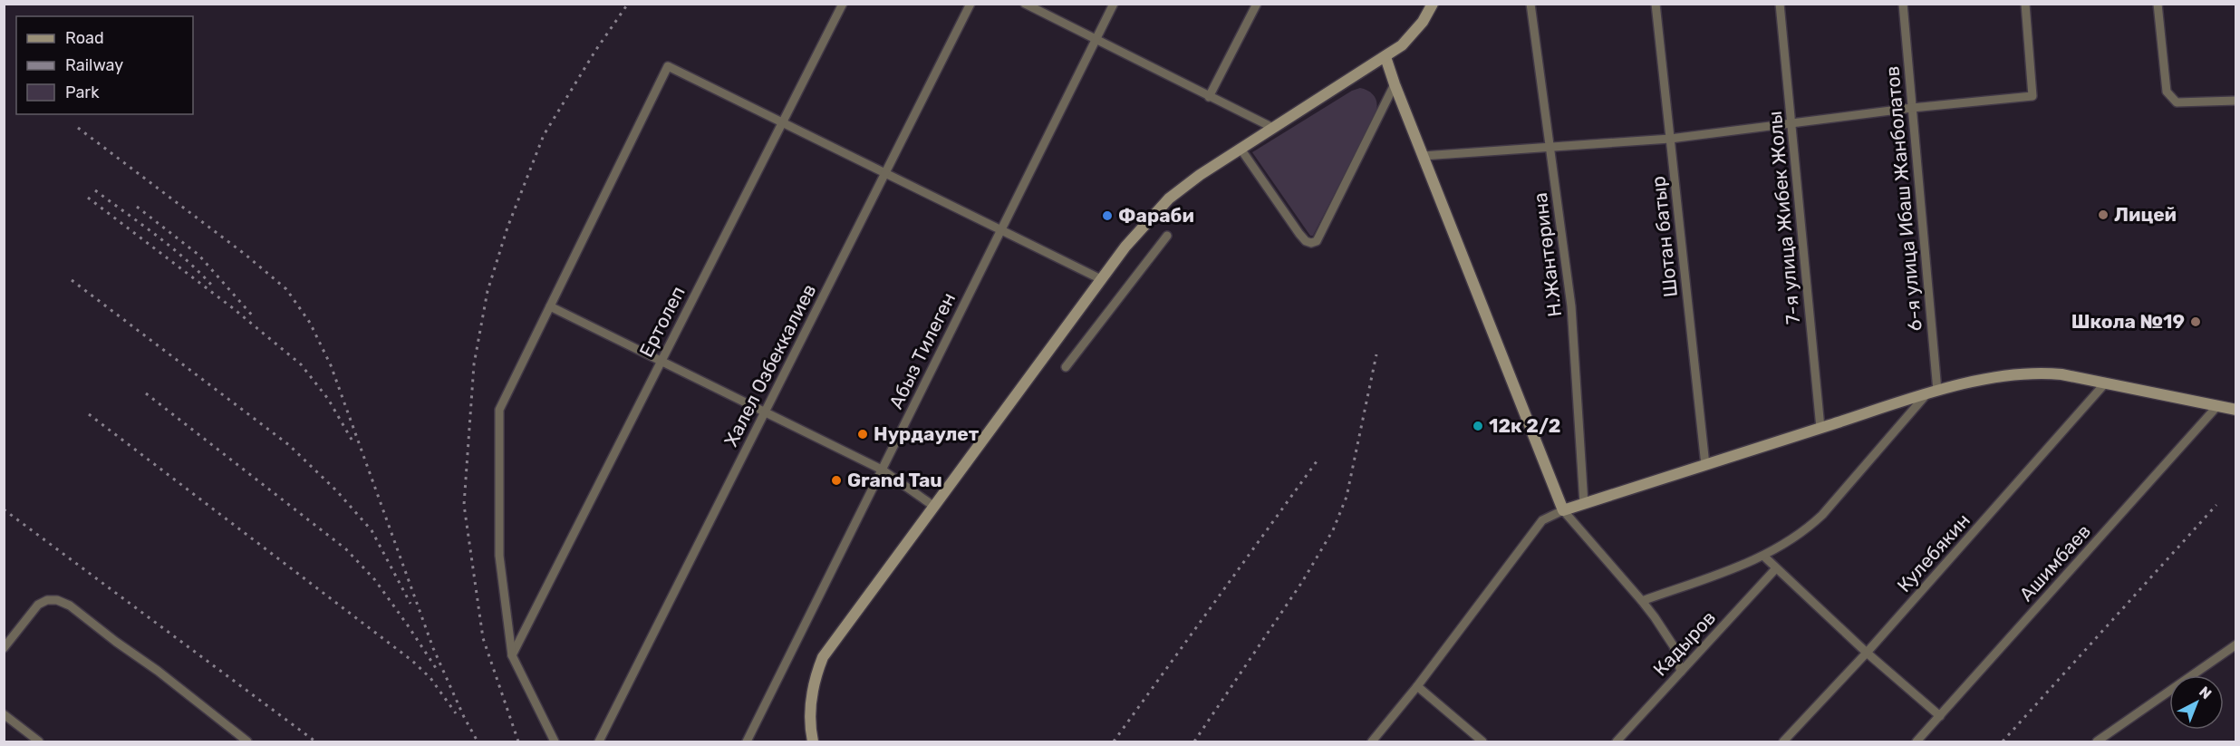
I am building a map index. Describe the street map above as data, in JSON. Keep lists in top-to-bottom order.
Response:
{
  "streets": {
    "street": [
      "6-я улица Ибаш Жанболатов",
      "7-я улица Жибек Жолы",
      "Шотан батыр",
      "Н.Жантөрина",
      "Ертолеп",
      "Абыз Тилеген",
      "Халел Озбеккалиев",
      "Кулебякин",
      "Ашимбаев",
      "Кадыров"
    ]
  },
  "places": [
    "Лицей",
    "Фараби",
    "Школа №19",
    "12к 2/2",
    "Нурдаулет",
    "Grand Tau"
  ],
  "legend": ["Road", "Railway", "Park"],
  "north": "top right"
}
